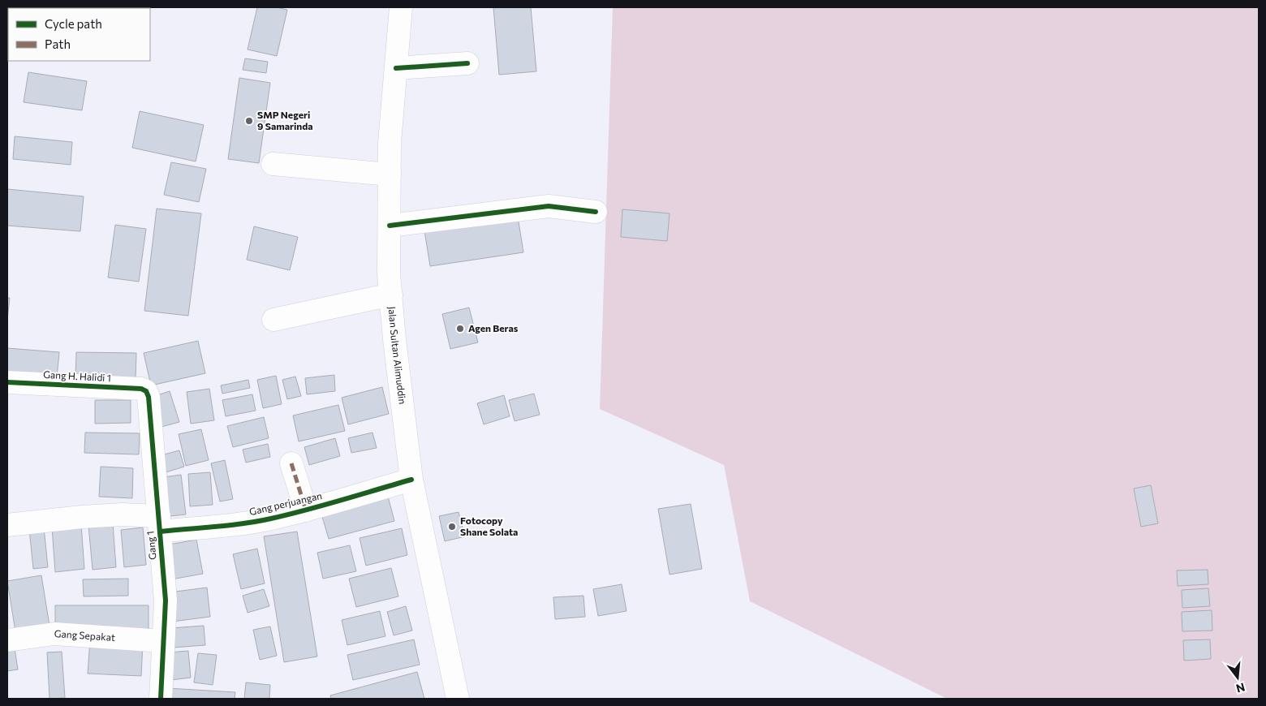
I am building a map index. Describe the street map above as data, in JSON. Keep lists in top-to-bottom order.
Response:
{
  "streets": {
    "street": [
      "Jalan Sultan Alimuddin",
      "Gang H. Halidi 1",
      "Gang perjuangan",
      "Gang 1",
      "Gang Sepakat"
    ]
  },
  "crossings": [
    ["Jalan Sultan Alimuddin", "Gang perjuangan"],
    ["Gang H. Halidi 1", "Gang 1"],
    ["Gang perjuangan", "Gang 1"],
    ["Gang 1", "Gang Sepakat"]
  ],
  "places": ["SMP Negeri 9 Samarinda", "Agen Beras", "Fotocopy Shane Solata"],
  "legend": ["Cycle path", "Path"],
  "north": "bottom"
}
